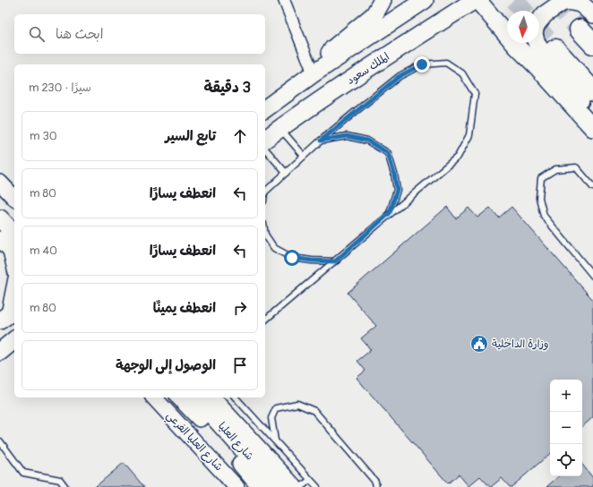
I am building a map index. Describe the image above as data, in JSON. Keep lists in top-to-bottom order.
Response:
{
  "streets": {
    "main road": ["الملك سعود", "شارع العليا"],
    "street": ["شارع العليا الفرعي"]
  },
  "places": {
    "public building": ["وزارة الداخلية"]
  },
  "north": "bottom",
  "page": {
    "search": "ابحث هنا",
    "heading": ["3 دقيقة", "سيرًا · 230 m"],
    "list": [
      ["تابع السير", "30 m"],
      ["انعطف يسارًا", "80 m"],
      ["انعطف يسارًا", "40 m"],
      ["انعطف يمينًا", "80 m"],
      "الوصول إلى الوجهة"
    ],
    "map_buttons": ["+", "−"]
  }
}
